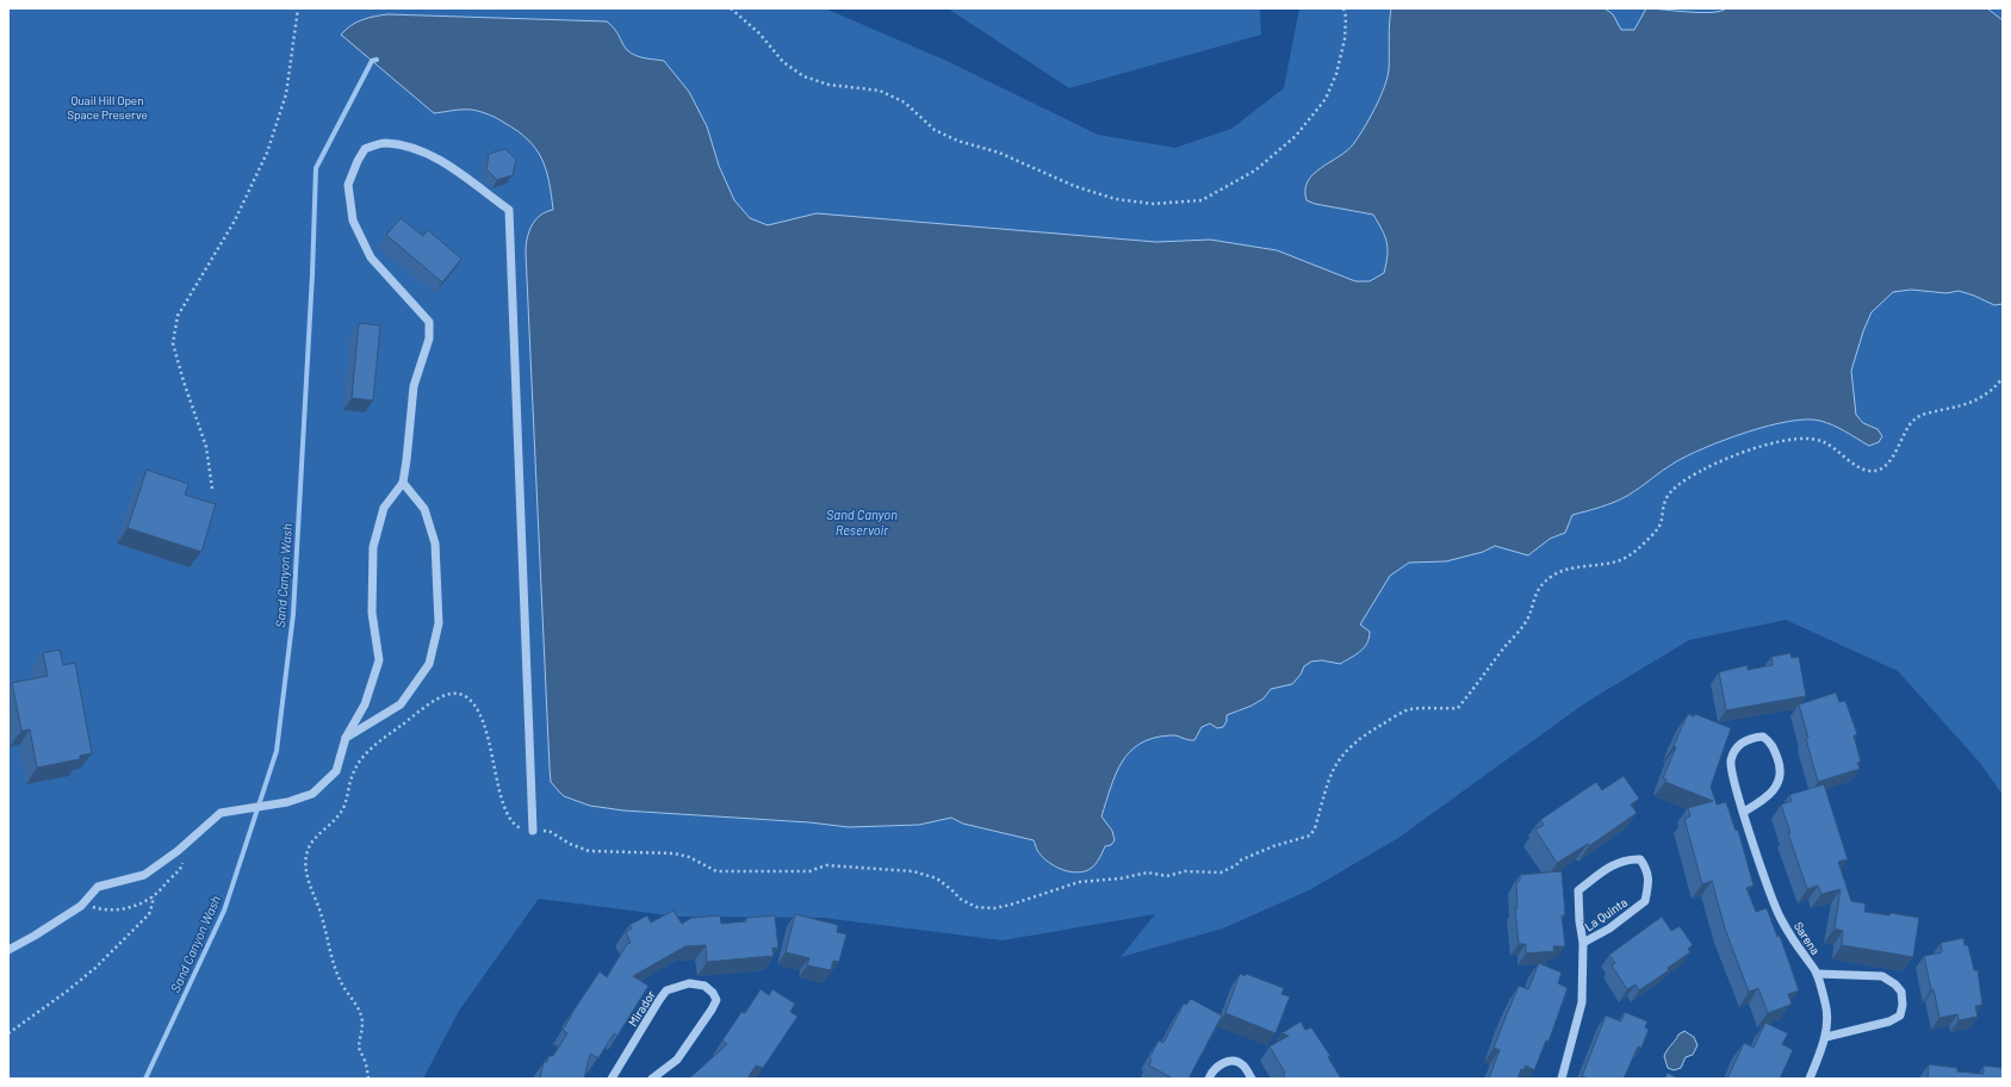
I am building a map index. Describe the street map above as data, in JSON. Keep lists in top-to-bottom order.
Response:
{
  "streets": {
    "street": ["La Quinta", "Sarena", "Mirador"]
  },
  "water": ["Sand Canyon Reservoir", "Sand Canyon Wash"],
  "parks": ["Quail Hill Open Space Preserve"]
}
